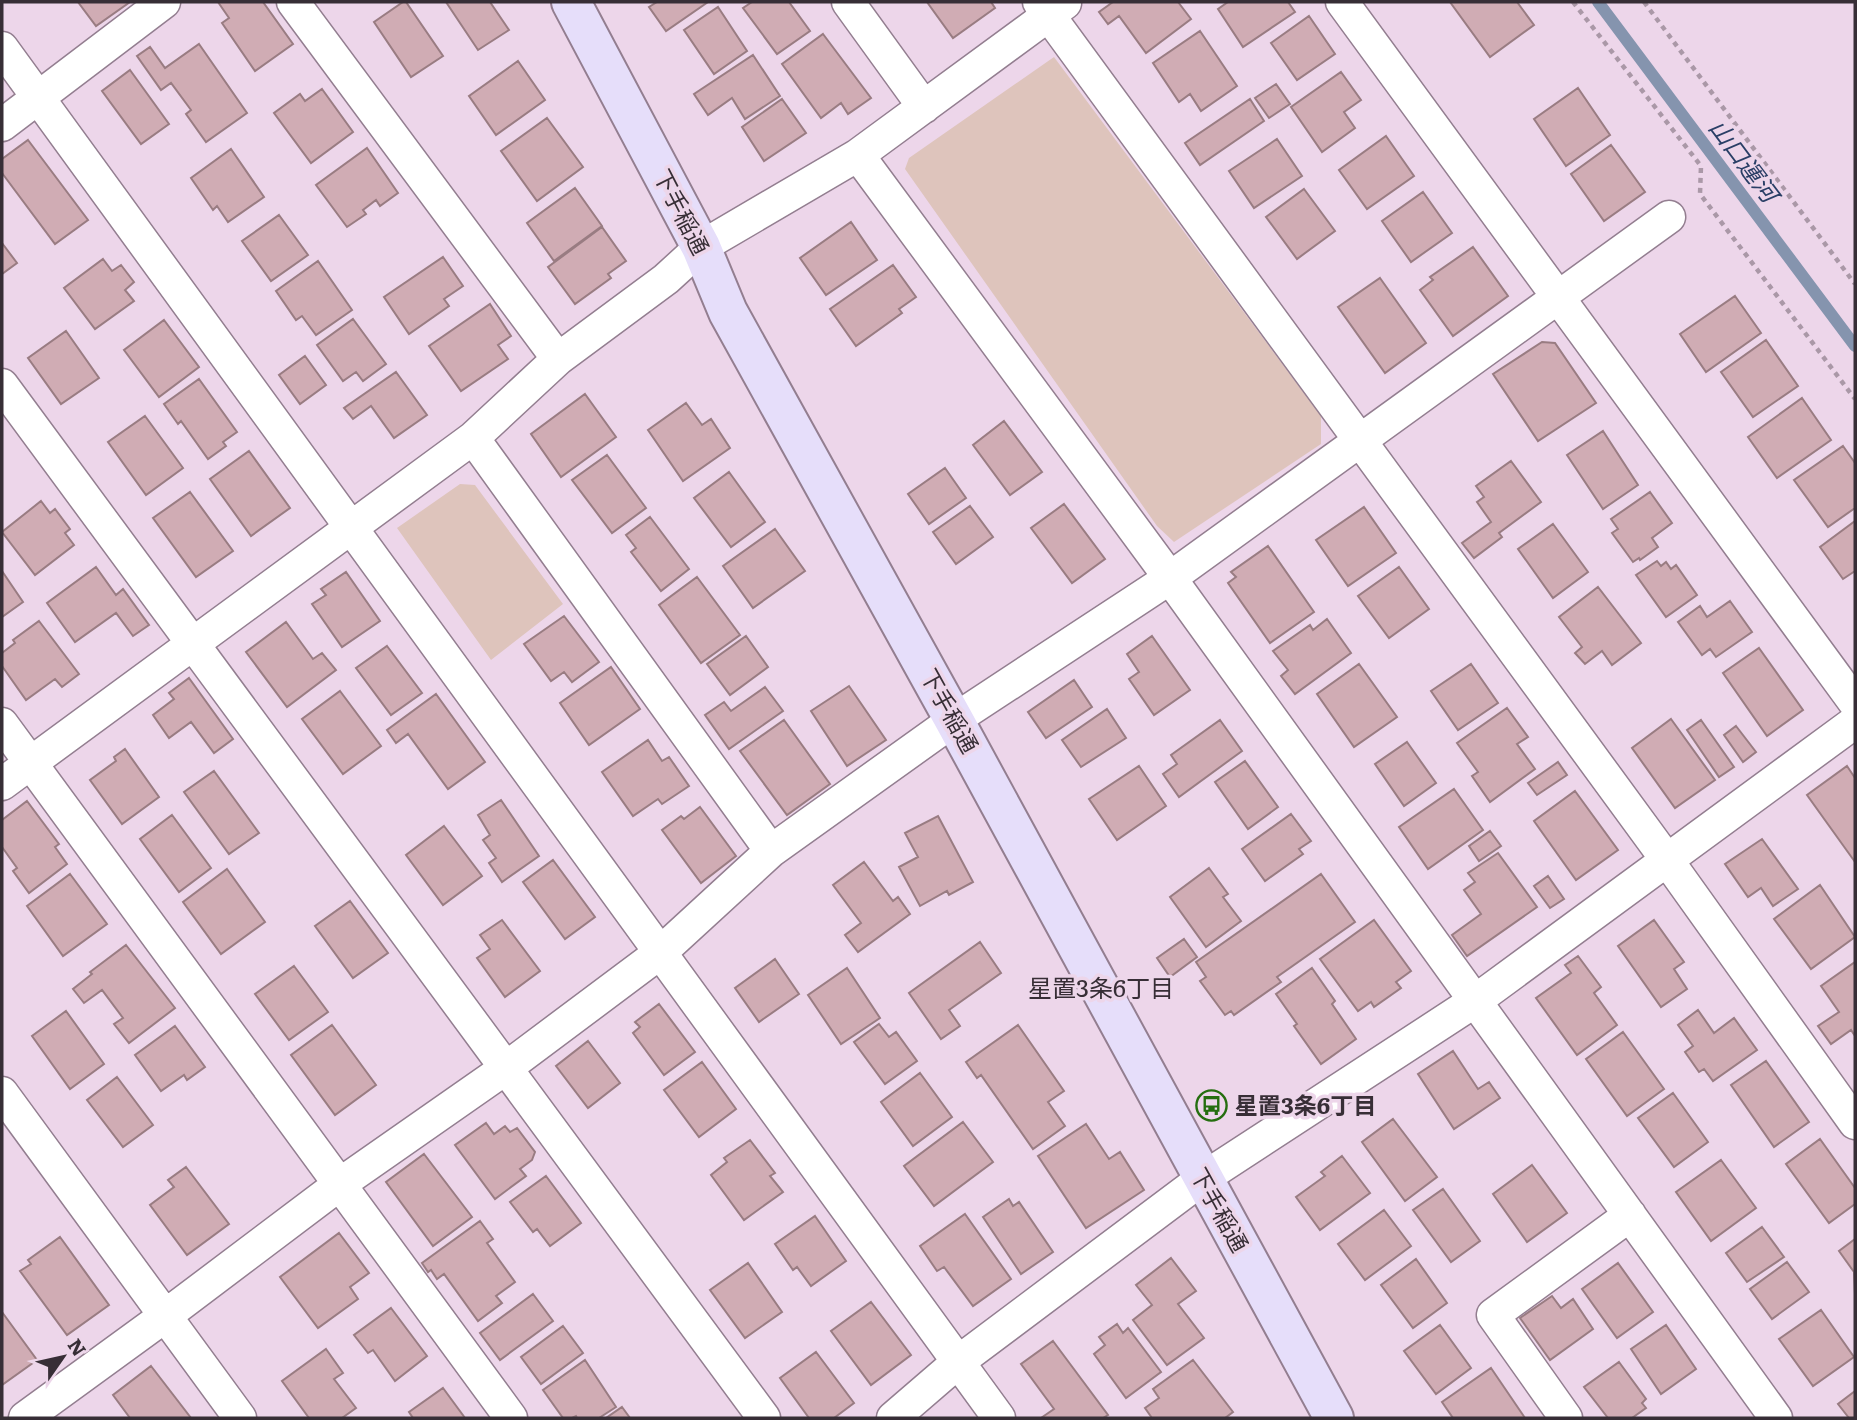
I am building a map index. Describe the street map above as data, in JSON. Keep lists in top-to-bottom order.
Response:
{
  "streets": {
    "street": ["下手稲通"]
  },
  "districts": ["星置3条6丁目"],
  "water": ["山口運河"],
  "places": {
    "bus stop": ["星置3条6丁目"]
  },
  "north": "top right"
}
